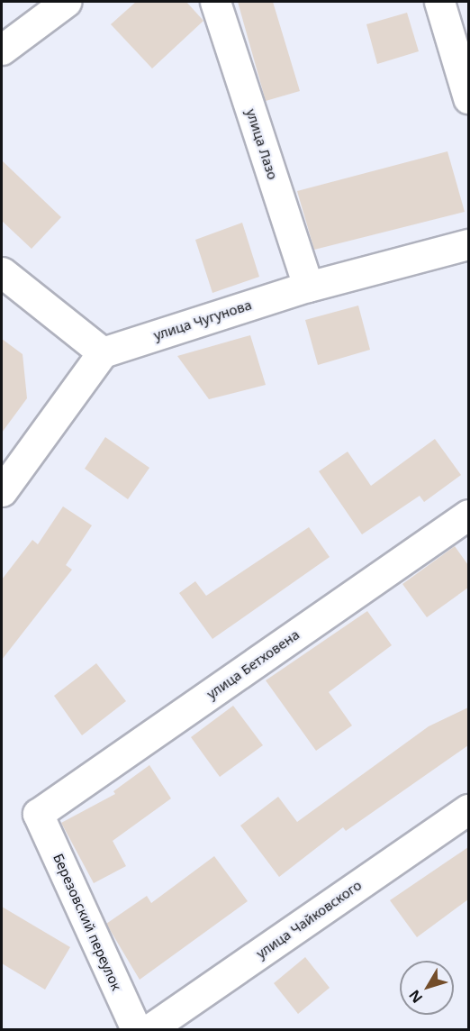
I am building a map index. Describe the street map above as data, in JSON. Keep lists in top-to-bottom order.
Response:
{
  "streets": {
    "street": [
      "улица Лазо",
      "улица Чугунова",
      "улица Бетховена",
      "улица Чайковского",
      "Березовский переулок"
    ]
  },
  "crossings": [
    ["улица Лазо", "улица Чугунова"],
    ["улица Бетховена", "Березовский переулок"]
  ],
  "north": "bottom left"
}
